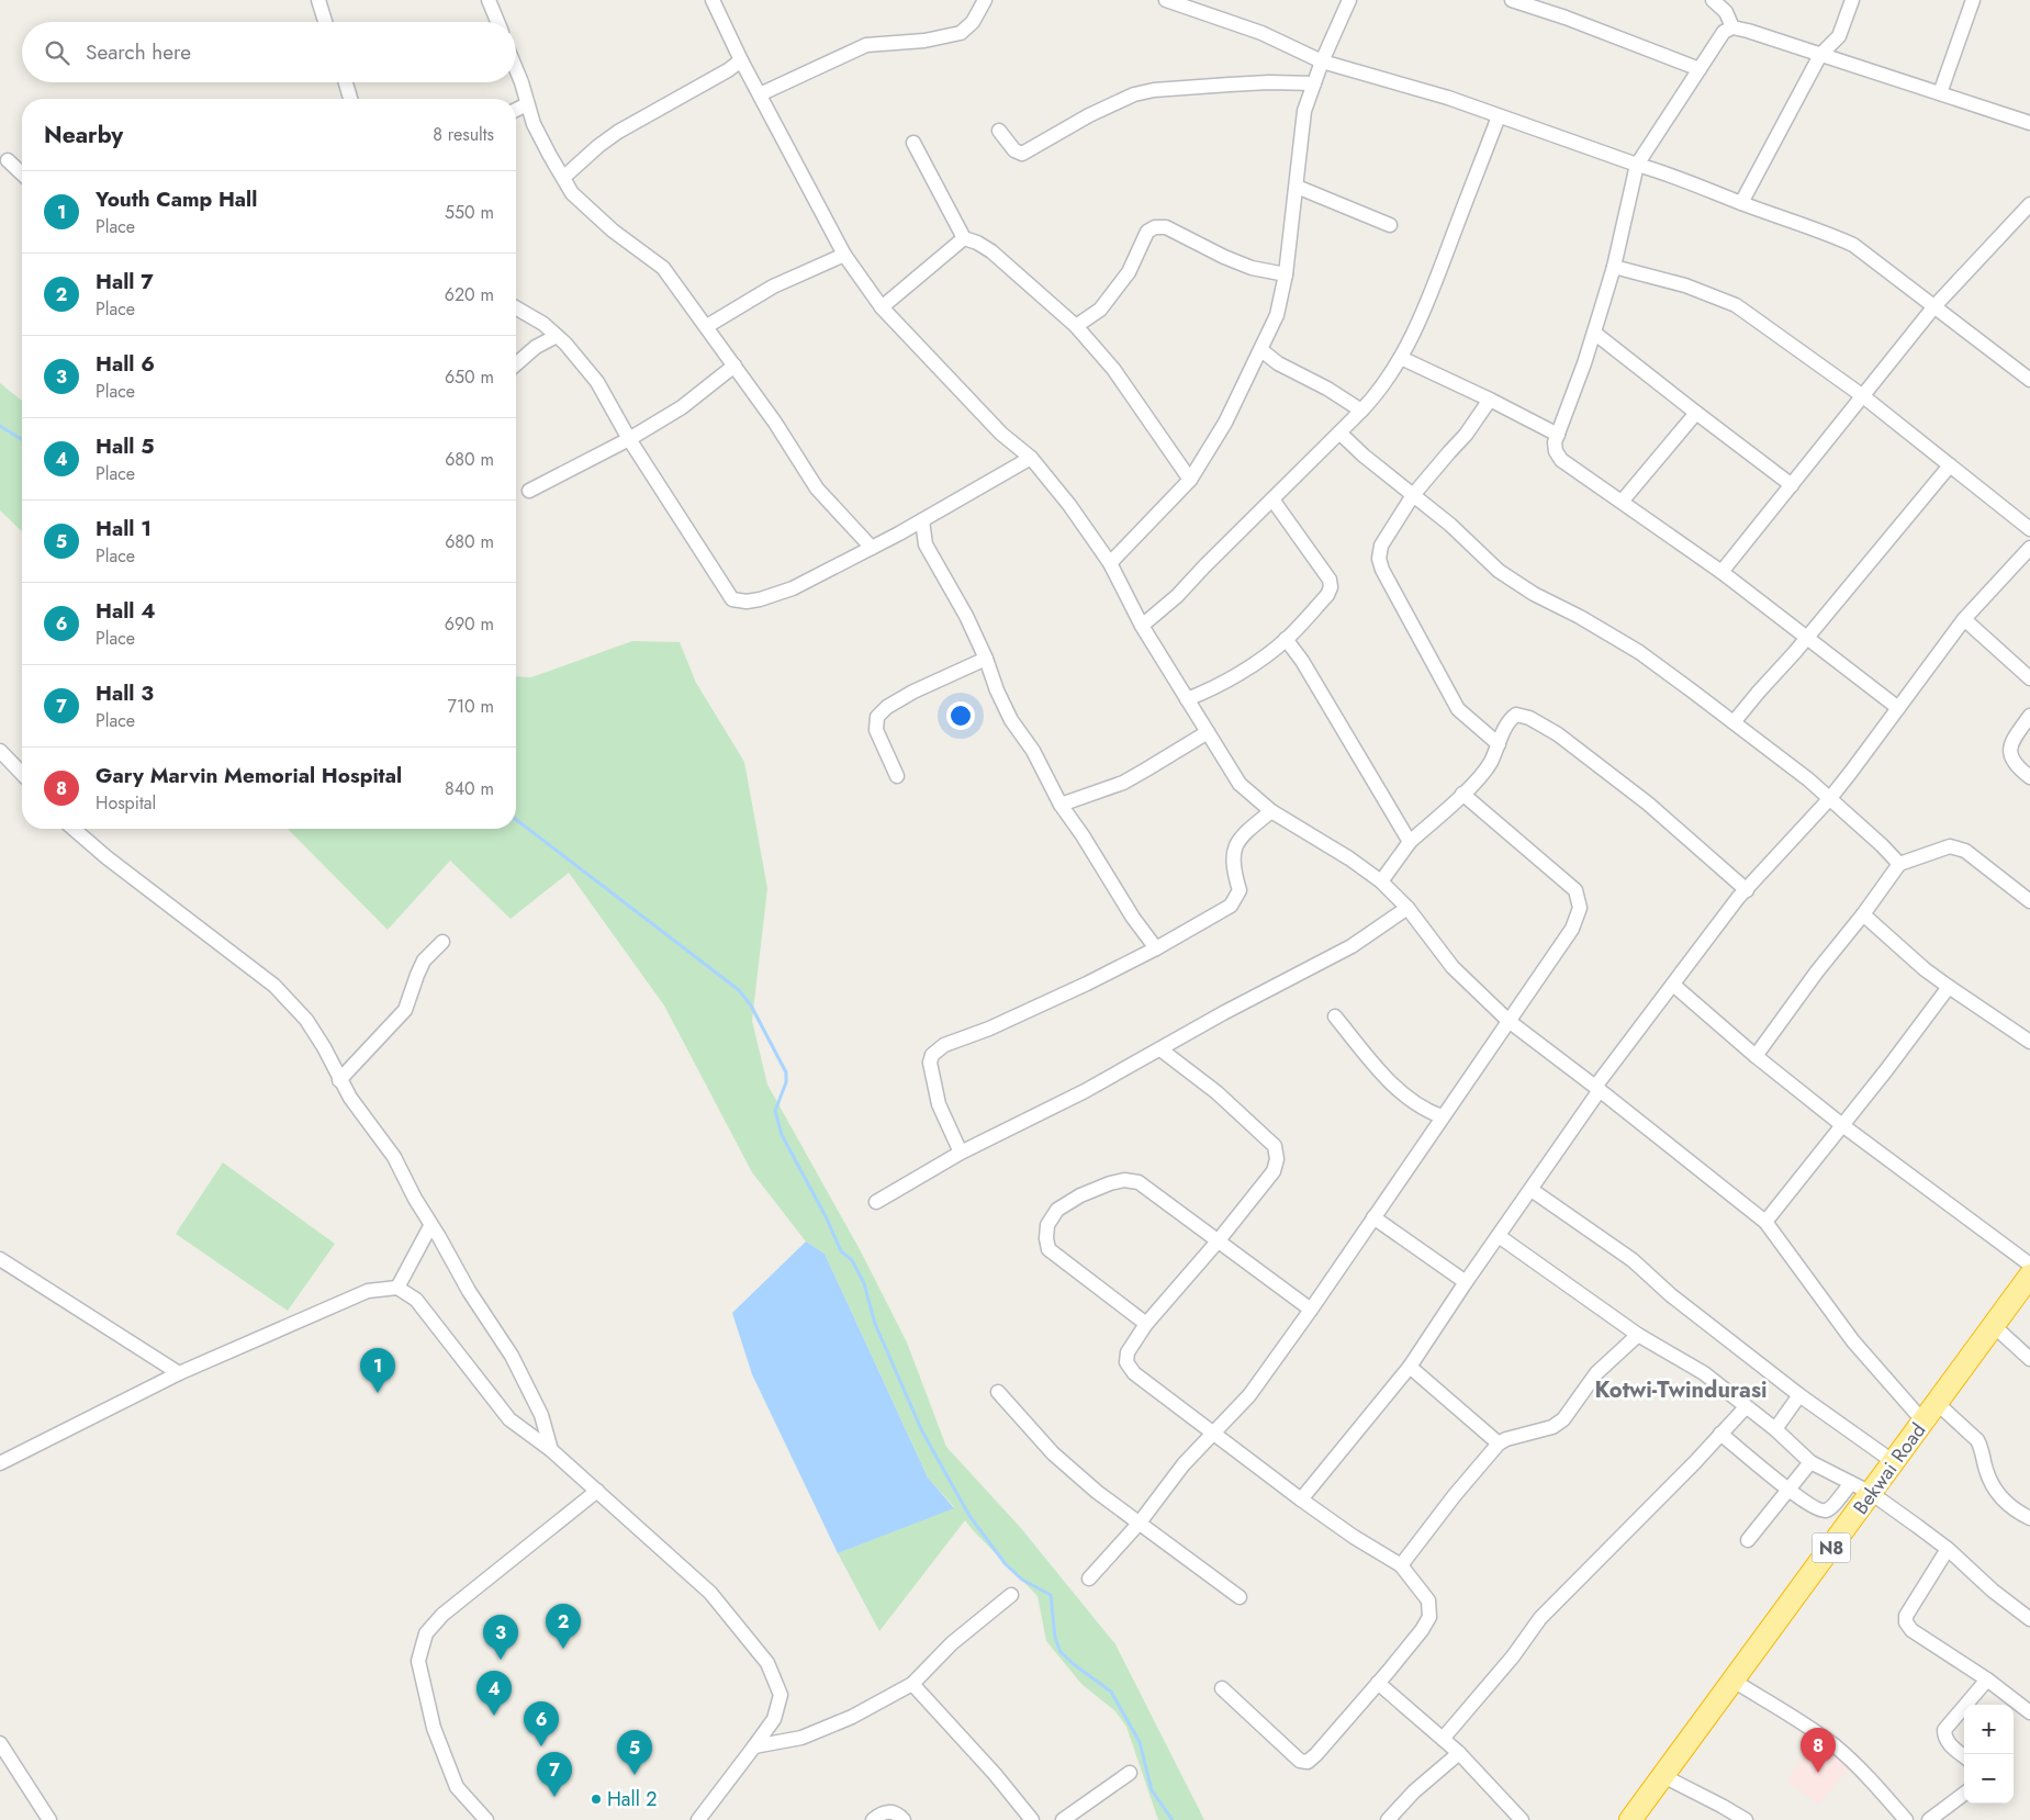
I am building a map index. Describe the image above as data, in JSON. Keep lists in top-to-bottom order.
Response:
{
  "streets": {
    "highway": ["Bekwai Road", "N8"]
  },
  "districts": ["Kotwi-Twindurasi"],
  "places": ["Hall 2"],
  "page": {
    "search": "Search here",
    "heading": ["Nearby", "8 results"],
    "list": [
      {
        "mark": "1",
        "name": "Youth Camp Hall",
        "note": "Place",
        "value": "550 m"
      },
      {
        "mark": "2",
        "name": "Hall 7",
        "note": "Place",
        "value": "620 m"
      },
      {
        "mark": "3",
        "name": "Hall 6",
        "note": "Place",
        "value": "650 m"
      },
      {
        "mark": "4",
        "name": "Hall 5",
        "note": "Place",
        "value": "680 m"
      },
      {
        "mark": "5",
        "name": "Hall 1",
        "note": "Place",
        "value": "680 m"
      },
      {
        "mark": "6",
        "name": "Hall 4",
        "note": "Place",
        "value": "690 m"
      },
      {
        "mark": "7",
        "name": "Hall 3",
        "note": "Place",
        "value": "710 m"
      },
      {
        "mark": "8",
        "name": "Gary Marvin Memorial Hospital",
        "note": "Hospital",
        "value": "840 m"
      }
    ],
    "pins": [
      "1",
      "2",
      "3",
      "4",
      "6",
      "8",
      "5",
      "7"
    ],
    "map_buttons": ["+", "−"]
  }
}
